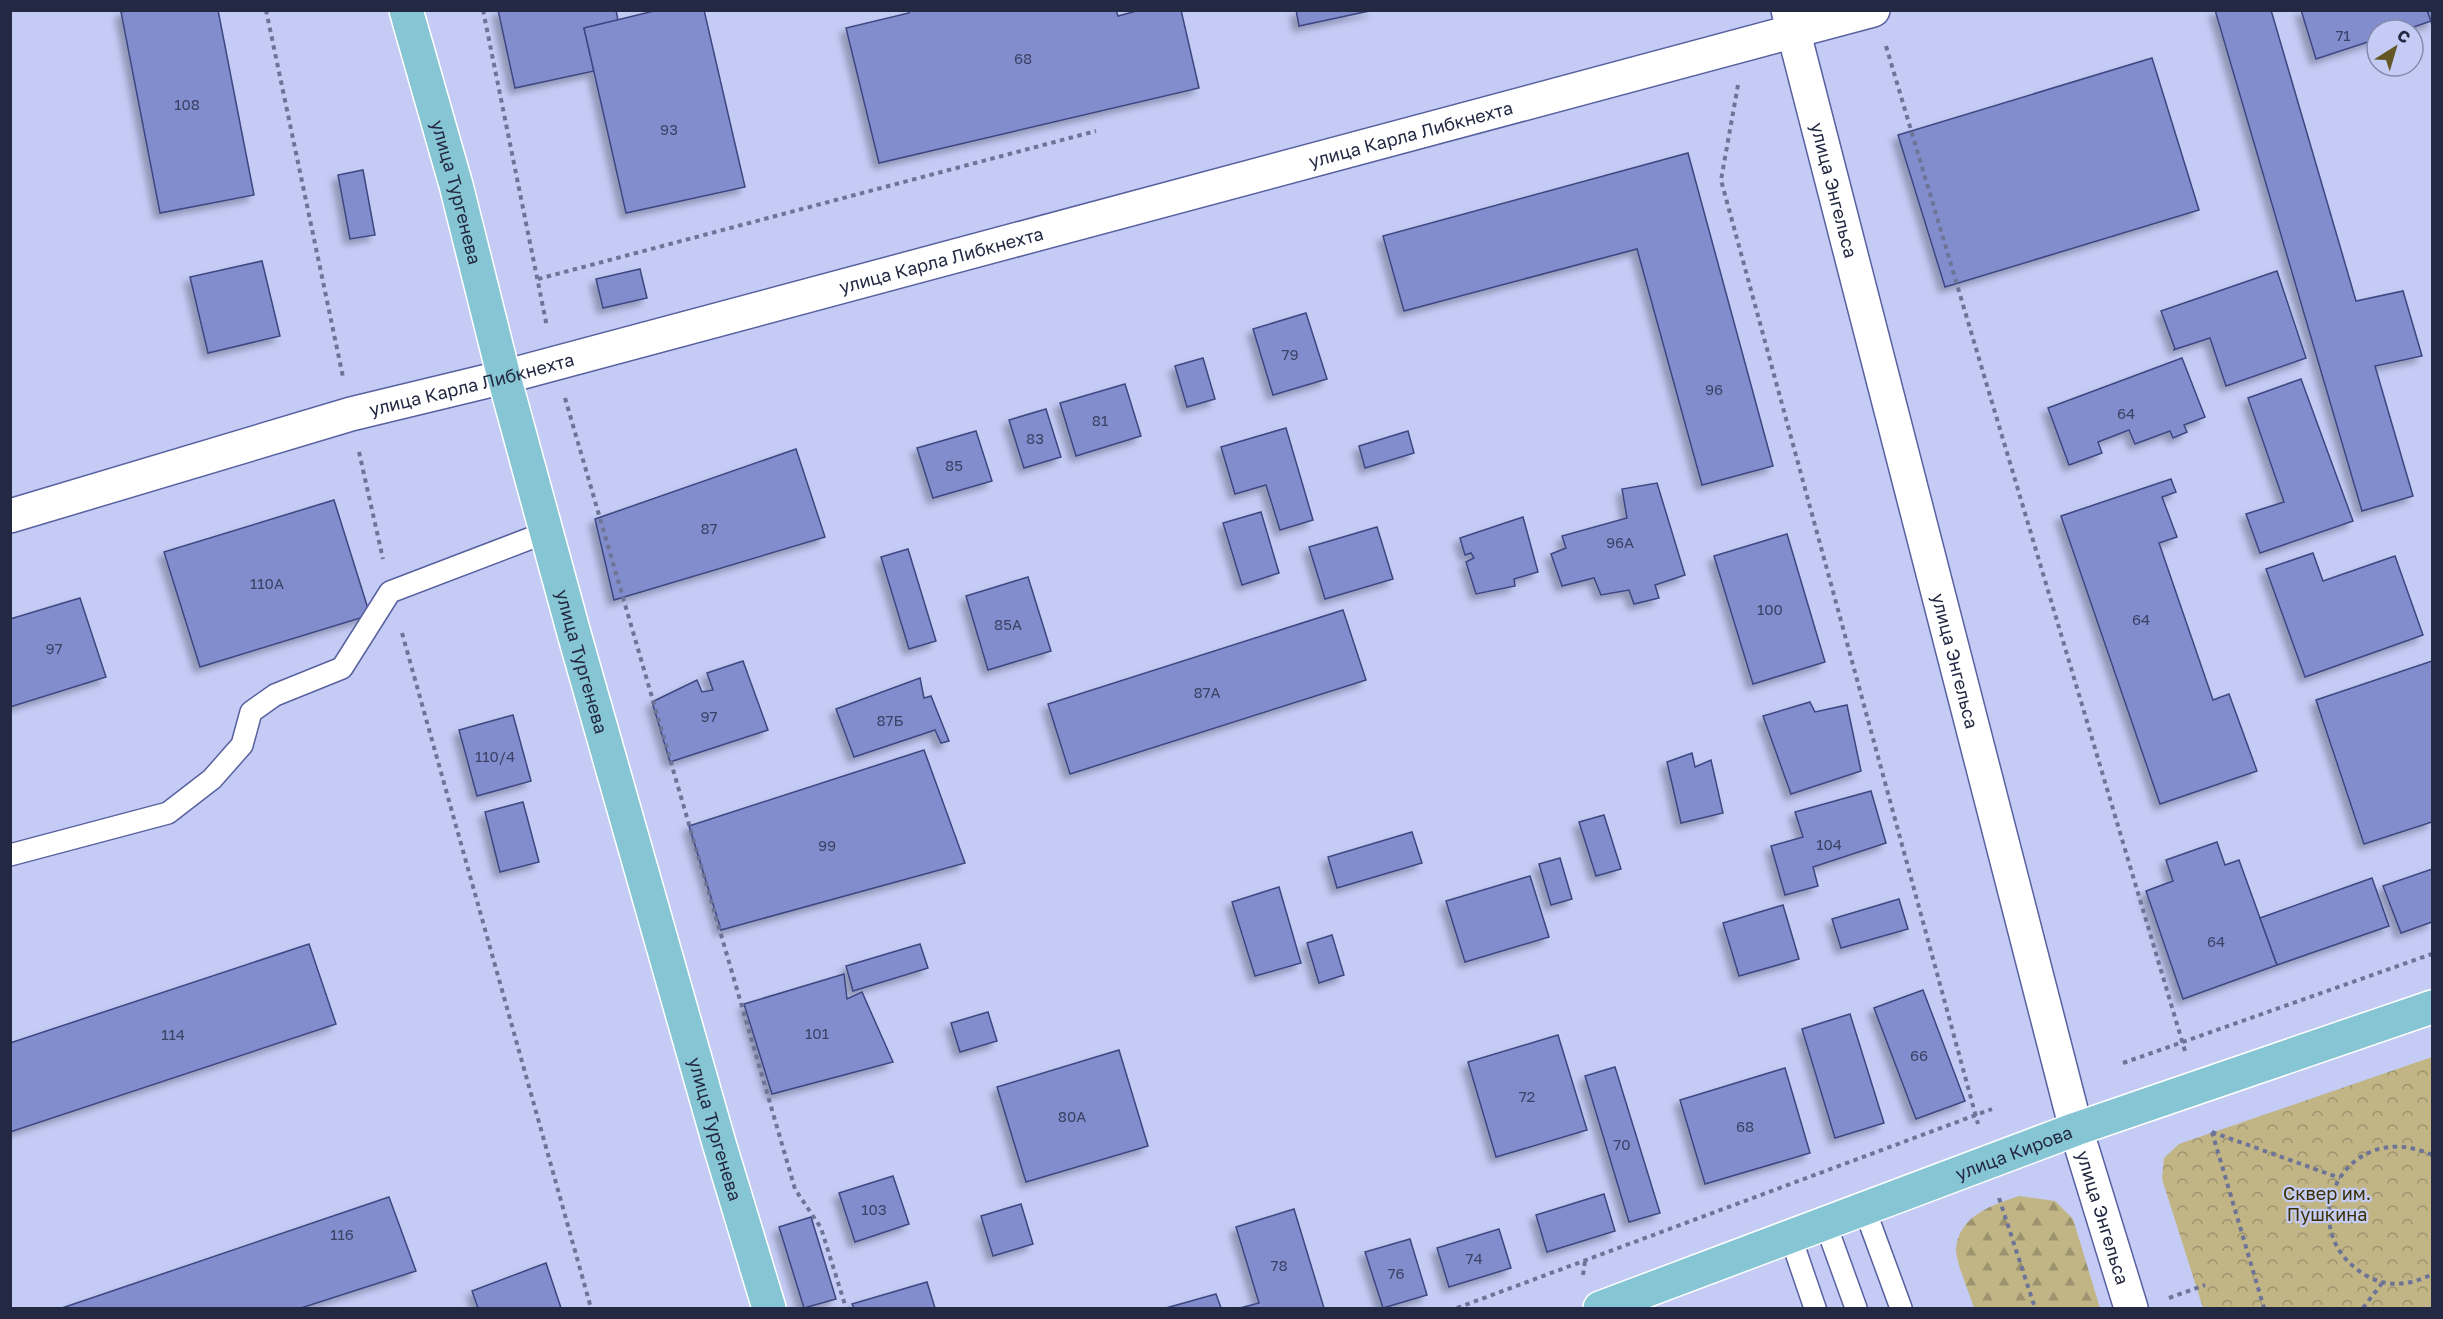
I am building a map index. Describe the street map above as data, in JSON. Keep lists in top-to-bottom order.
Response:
{
  "streets": {
    "main road": ["улица Тургенева", "улица Кирова"],
    "street": ["улица Карла Либкнехта", "улица Энгельса"]
  },
  "crossings": [
    ["улица Карла Либкнехта", "улица Энгельса"],
    ["улица Карла Либкнехта", "улица Тургенева"],
    ["улица Энгельса", "улица Кирова"]
  ],
  "parks": ["Сквер им. Пушкина"],
  "house_numbers": [
    "71",
    "68",
    "108",
    "93",
    "79",
    "96",
    "64",
    "81",
    "83",
    "85",
    "87",
    "96А",
    "110А",
    "100",
    "64",
    "85А",
    "97",
    "87А",
    "97",
    "87Б",
    "110/4",
    "104",
    "99",
    "64",
    "101",
    "114",
    "66",
    "72",
    "80А",
    "68",
    "70",
    "103",
    "116",
    "74",
    "78",
    "76"
  ],
  "north": "top right"
}
